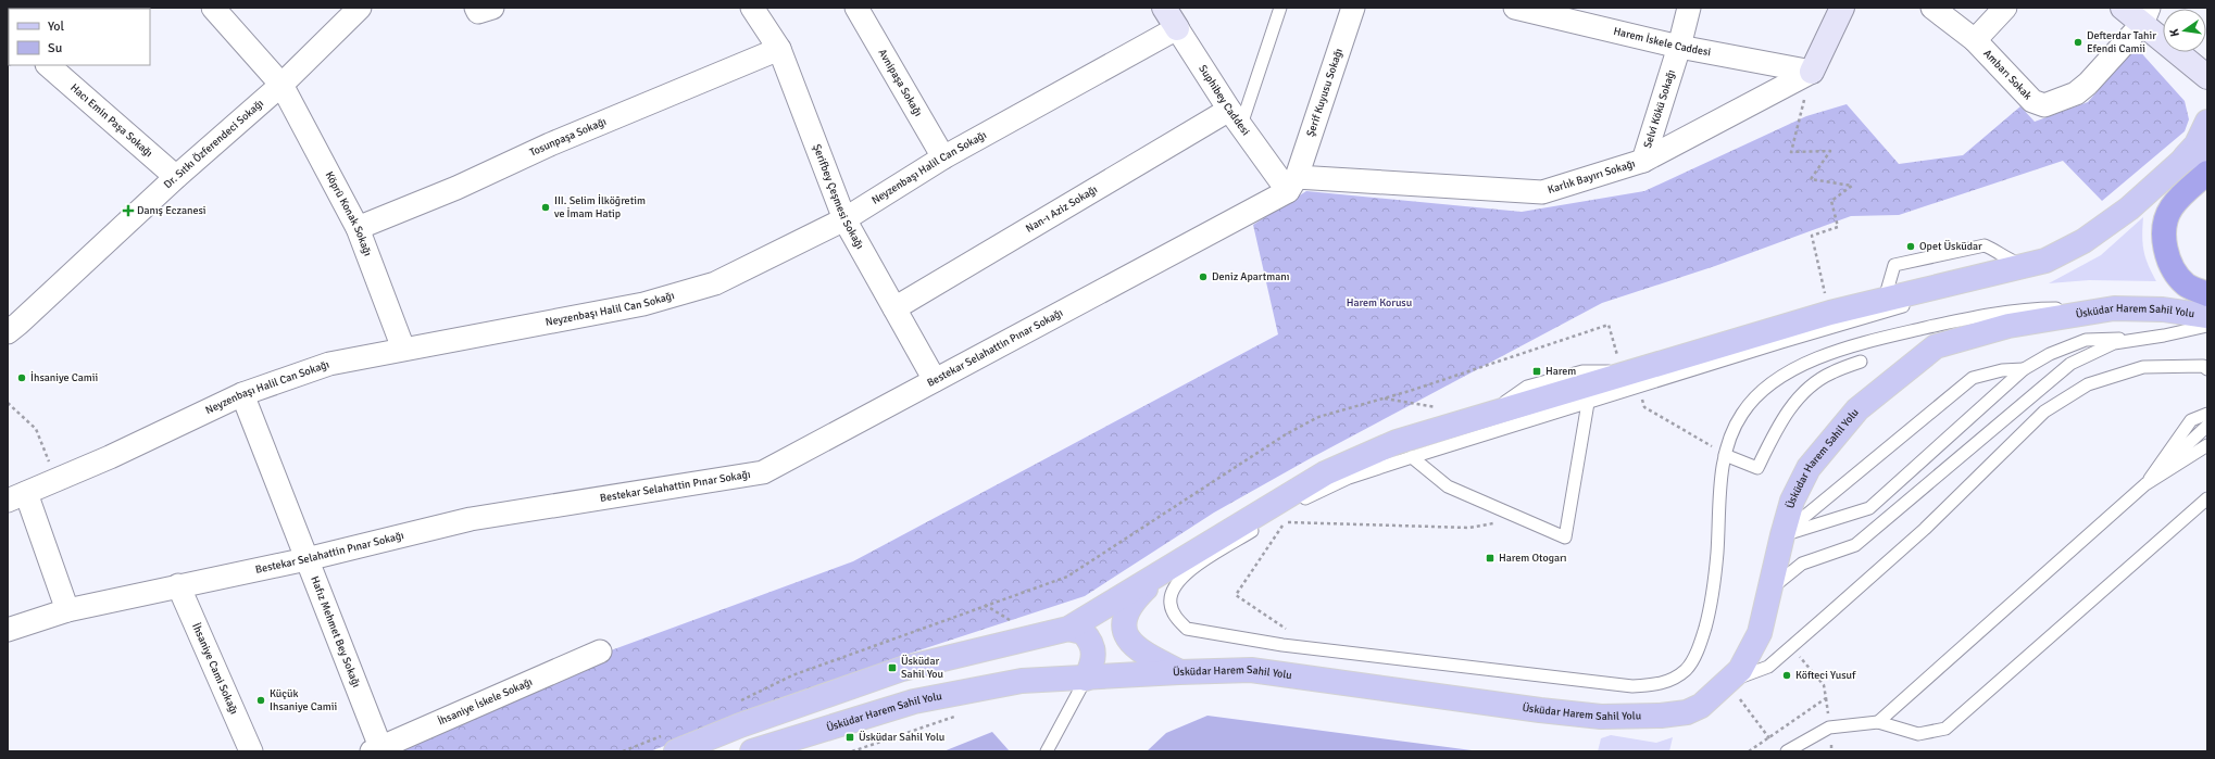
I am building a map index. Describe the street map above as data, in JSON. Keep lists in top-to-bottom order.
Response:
{
  "streets": {
    "main road": ["Üsküdar Harem Sahil Yolu"],
    "street": [
      "Harem İskele Caddesi",
      "Ambarı Sokak",
      "Avnipaşa Sokağı",
      "Şerif Kuyusu Sokağı",
      "Suphibey Caddesi",
      "Selvi Kökü Sokağı",
      "Hacı Emin Paşa Sokağı",
      "Tosunpaşa Sokağı",
      "Dr. Sıtkı Özferendeci Sokağı",
      "Neyzenbaşı Halil Can Sokağı",
      "Karlık Bayırı Sokağı",
      "Şerifbey Çeşmesi Sokağı",
      "Nan-ı Aziz Sokağı",
      "Köprü Konak Sokağı",
      "Bestekar Selahattin Pınar Sokağı",
      "Hafız Mehmet Bey Sokağı",
      "İhsaniye Cami Sokağı",
      "İhsaniye İskele Sokağı"
    ]
  },
  "crossings": [
    ["Harem İskele Caddesi", "Selvi Kökü Sokağı"],
    ["Harem İskele Caddesi", "Karlık Bayırı Sokağı"],
    ["Avnipaşa Sokağı", "Neyzenbaşı Halil Can Sokağı"],
    ["Şerif Kuyusu Sokağı", "Suphibey Caddesi"],
    ["Şerif Kuyusu Sokağı", "Karlık Bayırı Sokağı"],
    ["Şerif Kuyusu Sokağı", "Bestekar Selahattin Pınar Sokağı"],
    ["Suphibey Caddesi", "Neyzenbaşı Halil Can Sokağı"],
    ["Suphibey Caddesi", "Karlık Bayırı Sokağı"],
    ["Suphibey Caddesi", "Nan-ı Aziz Sokağı"],
    ["Suphibey Caddesi", "Bestekar Selahattin Pınar Sokağı"],
    ["Selvi Kökü Sokağı", "Karlık Bayırı Sokağı"],
    ["Hacı Emin Paşa Sokağı", "Dr. Sıtkı Özferendeci Sokağı"],
    ["Tosunpaşa Sokağı", "Şerifbey Çeşmesi Sokağı"],
    ["Tosunpaşa Sokağı", "Köprü Konak Sokağı"],
    ["Dr. Sıtkı Özferendeci Sokağı", "Köprü Konak Sokağı"],
    ["Neyzenbaşı Halil Can Sokağı", "Şerifbey Çeşmesi Sokağı"],
    ["Neyzenbaşı Halil Can Sokağı", "Köprü Konak Sokağı"],
    ["Neyzenbaşı Halil Can Sokağı", "Hafız Mehmet Bey Sokağı"],
    ["Karlık Bayırı Sokağı", "Bestekar Selahattin Pınar Sokağı"],
    ["Şerifbey Çeşmesi Sokağı", "Nan-ı Aziz Sokağı"],
    ["Şerifbey Çeşmesi Sokağı", "Bestekar Selahattin Pınar Sokağı"],
    ["Bestekar Selahattin Pınar Sokağı", "Hafız Mehmet Bey Sokağı"],
    ["Bestekar Selahattin Pınar Sokağı", "İhsaniye Cami Sokağı"],
    ["Hafız Mehmet Bey Sokağı", "İhsaniye İskele Sokağı"]
  ],
  "parks": ["Harem Korusu"],
  "places": {
    "other": [
      "Defterdar Tahir Efendi Camii",
      "III. Selim İlköğretim ve İmam Hatip",
      "Opet Üsküdar",
      "Deniz Apartmanı",
      "İhsaniye Camii",
      "Köfteci Yusuf",
      "Küçük Ihsaniye Camii"
    ],
    "health": ["Danış Eczanesi"],
    "transit": [
      "Harem",
      "Harem Otogarı",
      "Üsküdar Sahil You",
      "Üsküdar Sahil Yolu"
    ]
  },
  "legend": ["Yol", "Su"],
  "north": "left"
}
